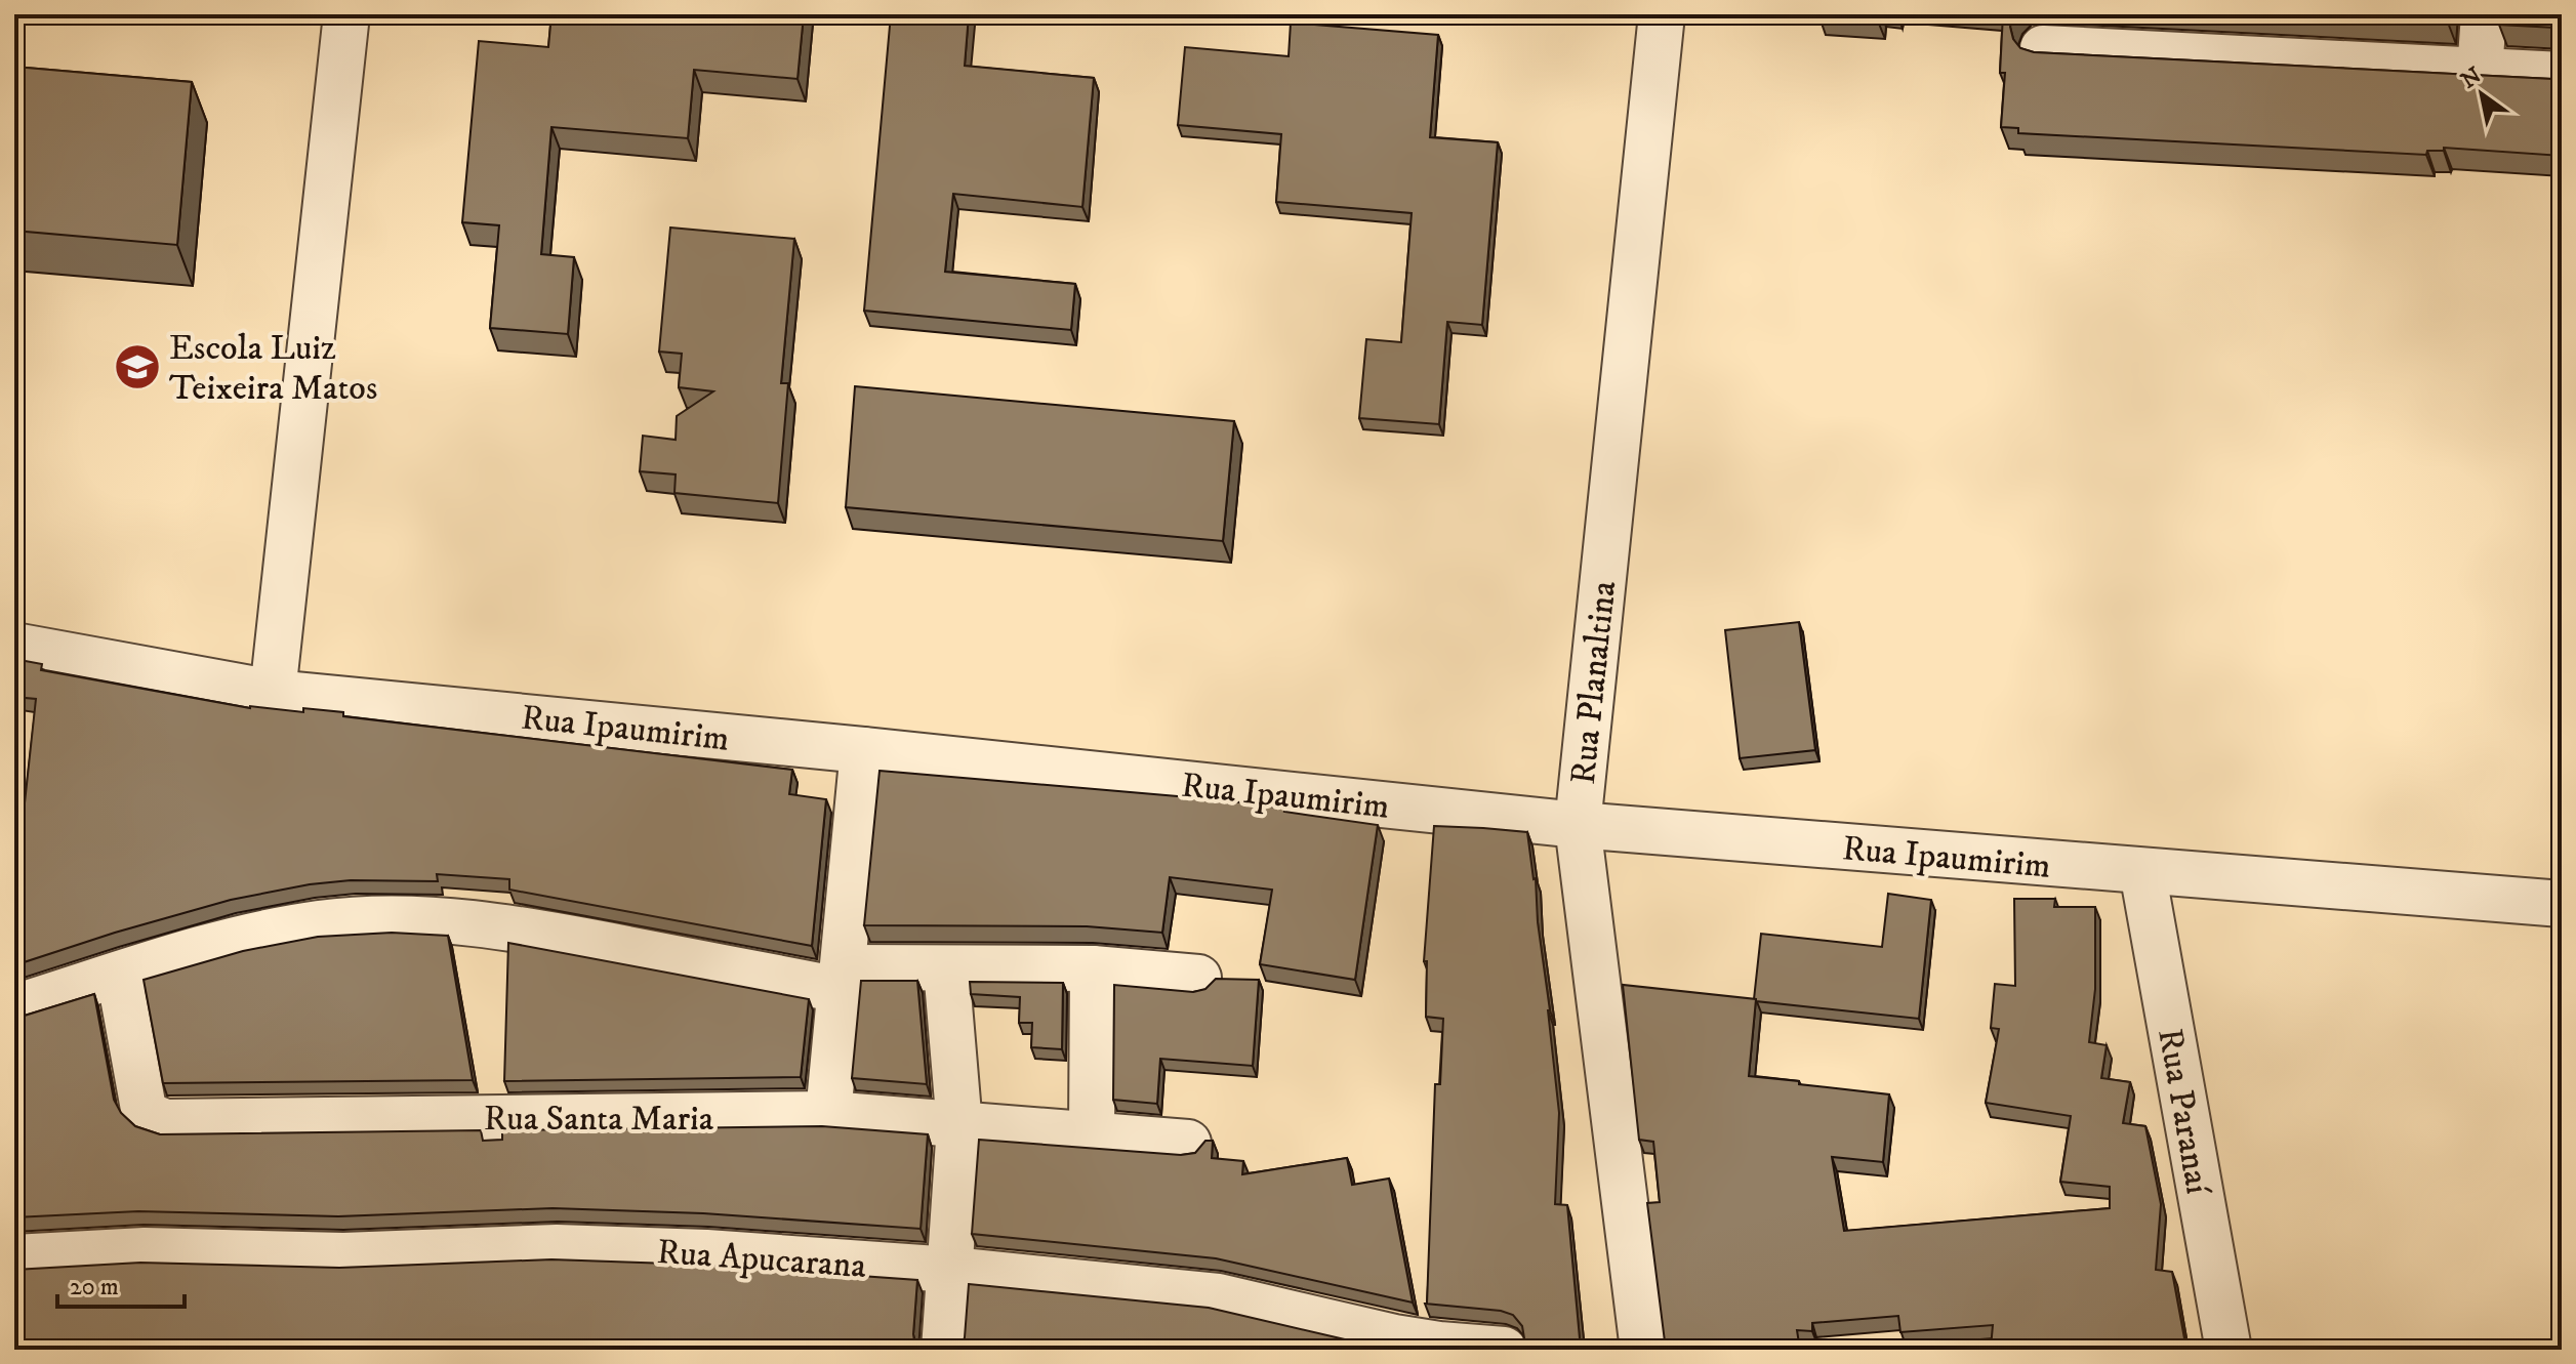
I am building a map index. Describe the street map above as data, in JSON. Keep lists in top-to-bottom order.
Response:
{
  "streets": {
    "street": [
      "Rua Planaltina",
      "Rua Ipaumirim",
      "Rua Paranaí",
      "Rua Santa Maria",
      "Rua Apucarana"
    ]
  },
  "crossings": [
    ["Rua Planaltina", "Rua Ipaumirim"],
    ["Rua Ipaumirim", "Rua Paranaí"]
  ],
  "places": {
    "school or university": ["Escola Luiz Teixeira Matos"]
  },
  "scale_bar": "20 m",
  "north": "top left"
}
